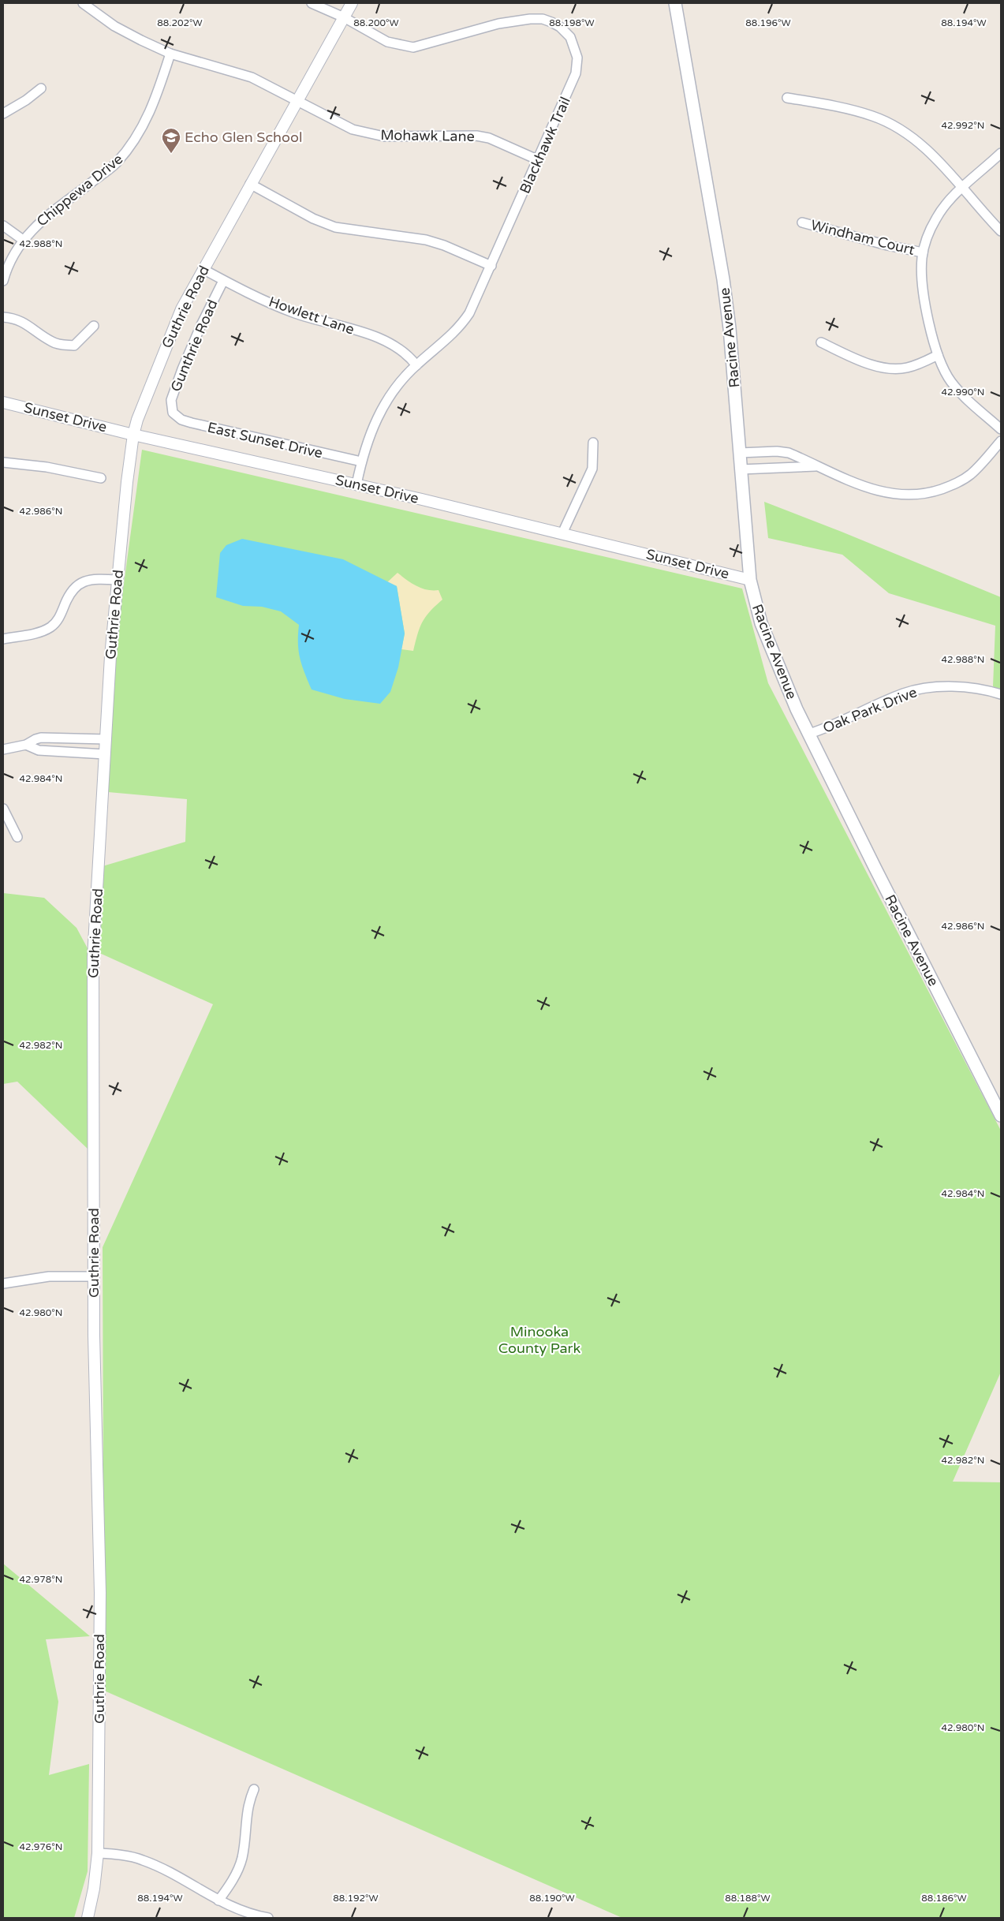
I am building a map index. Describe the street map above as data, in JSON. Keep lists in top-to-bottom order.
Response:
{
  "streets": {
    "main road": ["Racine Avenue"],
    "street": [
      "Mohawk Lane",
      "Blackhawk Trail",
      "Chippewa Drive",
      "Windham Court",
      "Guthrie Road",
      "Howlett Lane",
      "Gunthrie Road",
      "Sunset Drive",
      "East Sunset Drive",
      "Oak Park Drive"
    ]
  },
  "crossings": [
    ["Mohawk Lane", "Blackhawk Trail"],
    ["Mohawk Lane", "Chippewa Drive"],
    ["Mohawk Lane", "Guthrie Road"],
    ["Blackhawk Trail", "Guthrie Road"],
    ["Blackhawk Trail", "Howlett Lane"],
    ["Blackhawk Trail", "Sunset Drive"],
    ["Blackhawk Trail", "East Sunset Drive"],
    ["Guthrie Road", "Howlett Lane"],
    ["Guthrie Road", "Sunset Drive"],
    ["Howlett Lane", "Gunthrie Road"],
    ["Racine Avenue", "Sunset Drive"],
    ["Racine Avenue", "Oak Park Drive"],
    ["Gunthrie Road", "East Sunset Drive"]
  ],
  "parks": ["Minooka County Park"],
  "places": {
    "school or university": ["Echo Glen School"]
  },
  "coordinates": [
    "88.202°W",
    "88.200°W",
    "88.198°W",
    "88.194°W",
    "88.196°W",
    "42.992°N",
    "42.988°N",
    "42.990°N",
    "42.986°N",
    "42.984°N",
    "42.982°N",
    "42.980°N",
    "42.978°N",
    "42.976°N",
    "88.192°W",
    "88.190°W",
    "88.188°W",
    "88.186°W"
  ]
}
